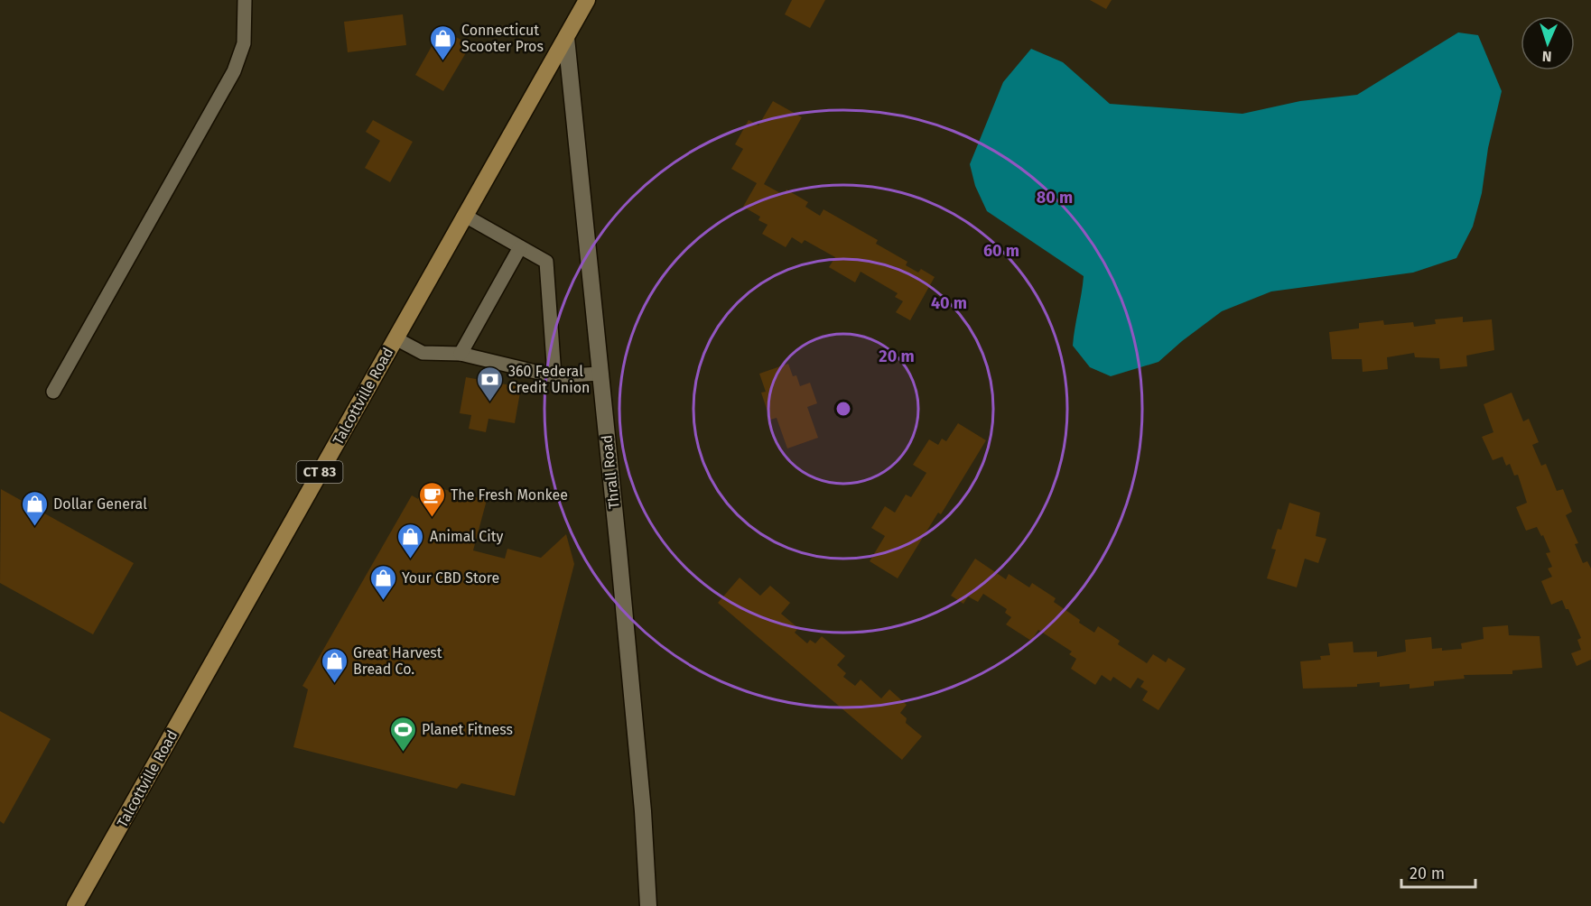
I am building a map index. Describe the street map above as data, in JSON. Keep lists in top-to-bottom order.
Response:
{
  "streets": {
    "main road": ["Talcottville Road", "CT 83"],
    "street": ["Thrall Road"]
  },
  "crossings": [
    ["Talcottville Road", "Thrall Road"]
  ],
  "places": {
    "shop": [
      "Connecticut Scooter Pros",
      "Dollar General",
      "Animal City",
      "Your CBD Store",
      "Great Harvest Bread Co."
    ],
    "bank": ["360 Federal Credit Union"],
    "cafe": ["The Fresh Monkee"],
    "sports": ["Planet Fitness"]
  },
  "scale_bar": "20 m",
  "north": "bottom",
  "rings": [
    "80 m",
    "60 m",
    "40 m",
    "20 m"
  ]
}
